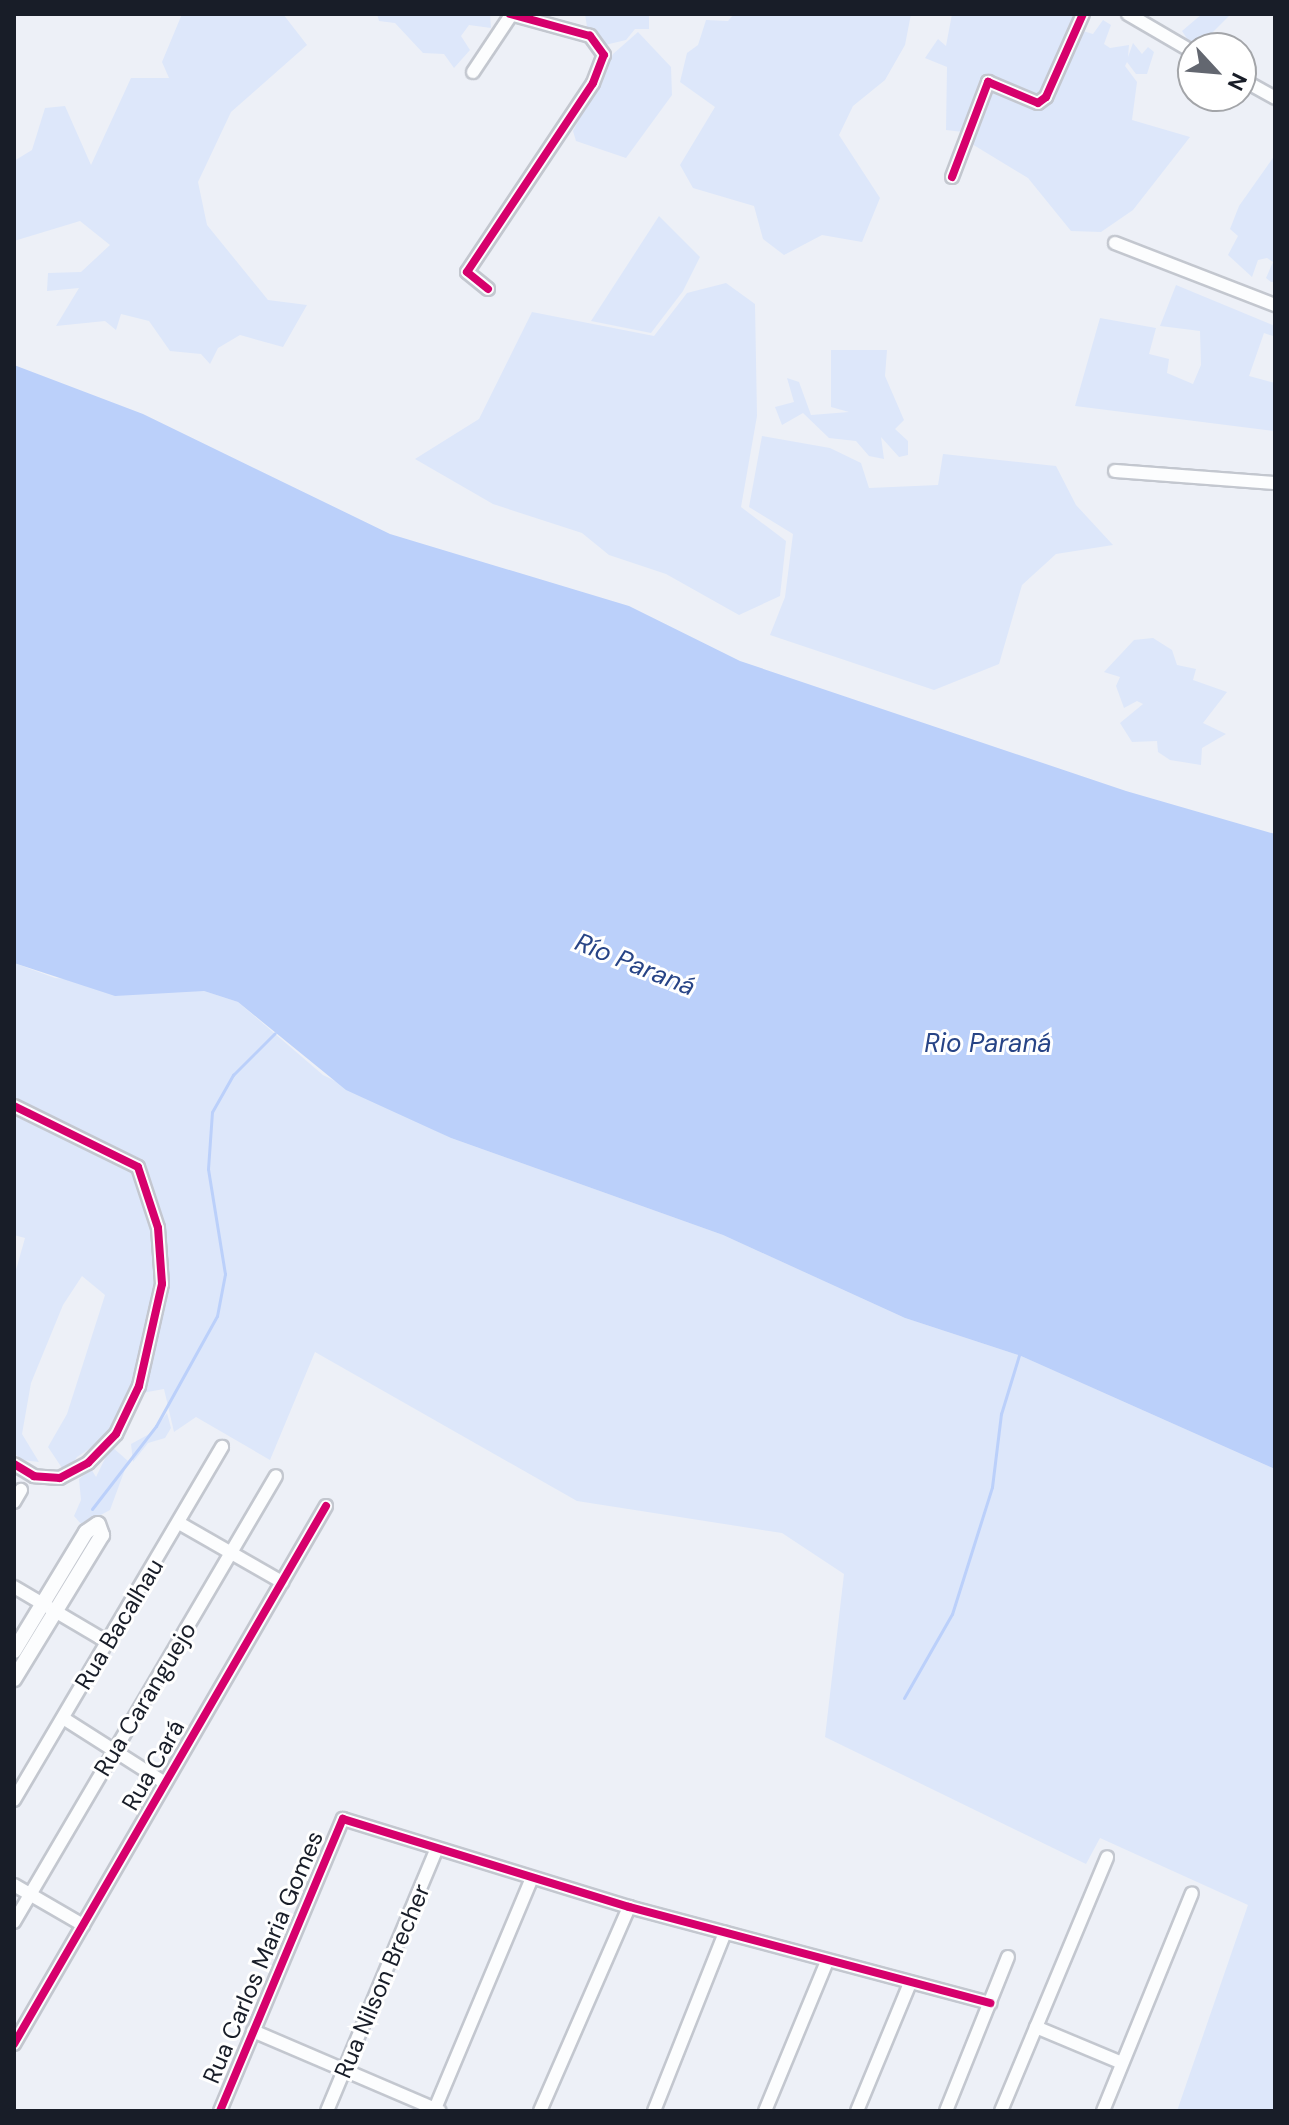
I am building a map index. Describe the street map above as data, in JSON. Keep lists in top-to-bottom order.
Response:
{
  "streets": {
    "street": [
      "Rua Bacalhau",
      "Rua Caranguejo",
      "Rua Cará",
      "Rua Carlos Maria Gomes",
      "Rua Nilson Brecher"
    ]
  },
  "crossings": [
    ["Rua Carlos Maria Gomes", "Rua Nilson Brecher"]
  ],
  "water": ["Río Paraná", "Rio Paraná"],
  "north": "bottom right"
}
